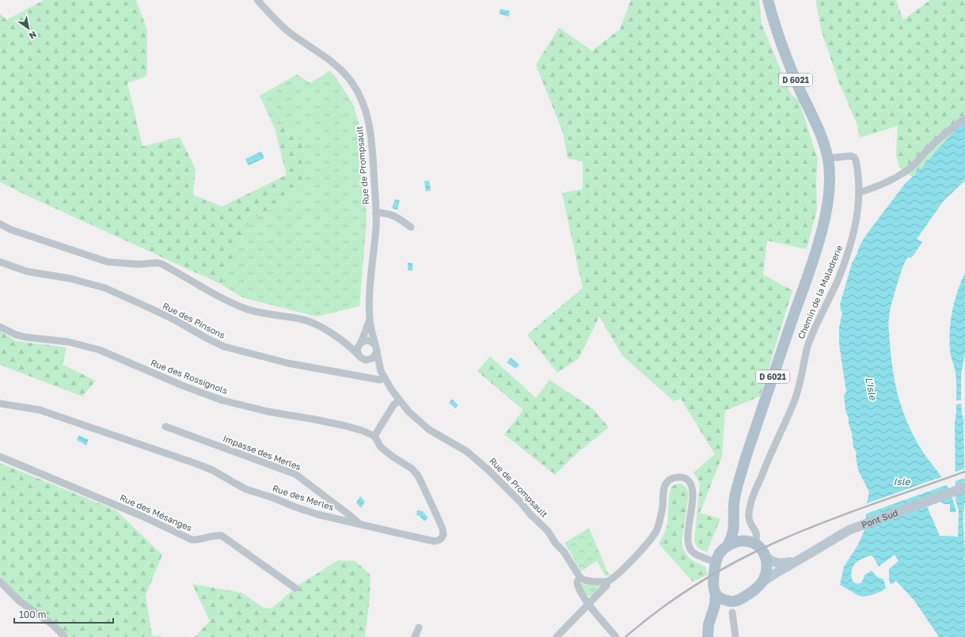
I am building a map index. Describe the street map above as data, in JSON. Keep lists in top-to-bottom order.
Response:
{
  "streets": {
    "main road": ["D 6021", "Pont Sud"],
    "street": [
      "Rue de Prompsault",
      "Chemin de la Maladrerie",
      "Rue des Pinsons",
      "Rue des Rossignols",
      "Impasse des Merles",
      "Rue des Merles",
      "Rue des Mésanges"
    ]
  },
  "crossings": [
    ["D 6021", "Chemin de la Maladrerie"],
    ["D 6021", "Pont Sud"],
    ["Rue de Prompsault", "Rue des Pinsons"],
    ["Chemin de la Maladrerie", "Pont Sud"],
    ["Rue des Rossignols", "Rue des Merles"],
    ["Impasse des Merles", "Rue des Merles"]
  ],
  "water": ["L'Isle", "Isle"],
  "scale_bar": "100 m",
  "north": "bottom right"
}
